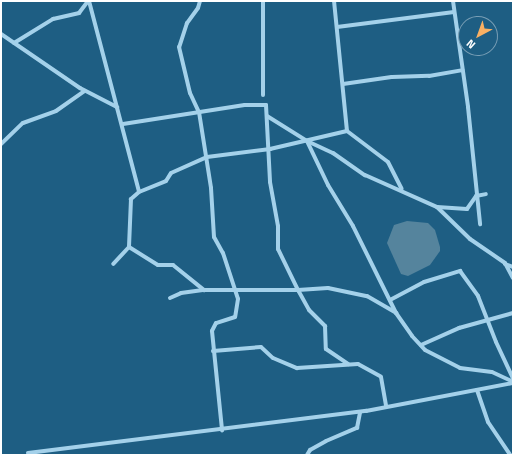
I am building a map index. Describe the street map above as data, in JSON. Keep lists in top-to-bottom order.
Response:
{
  "north": "bottom left"
}
